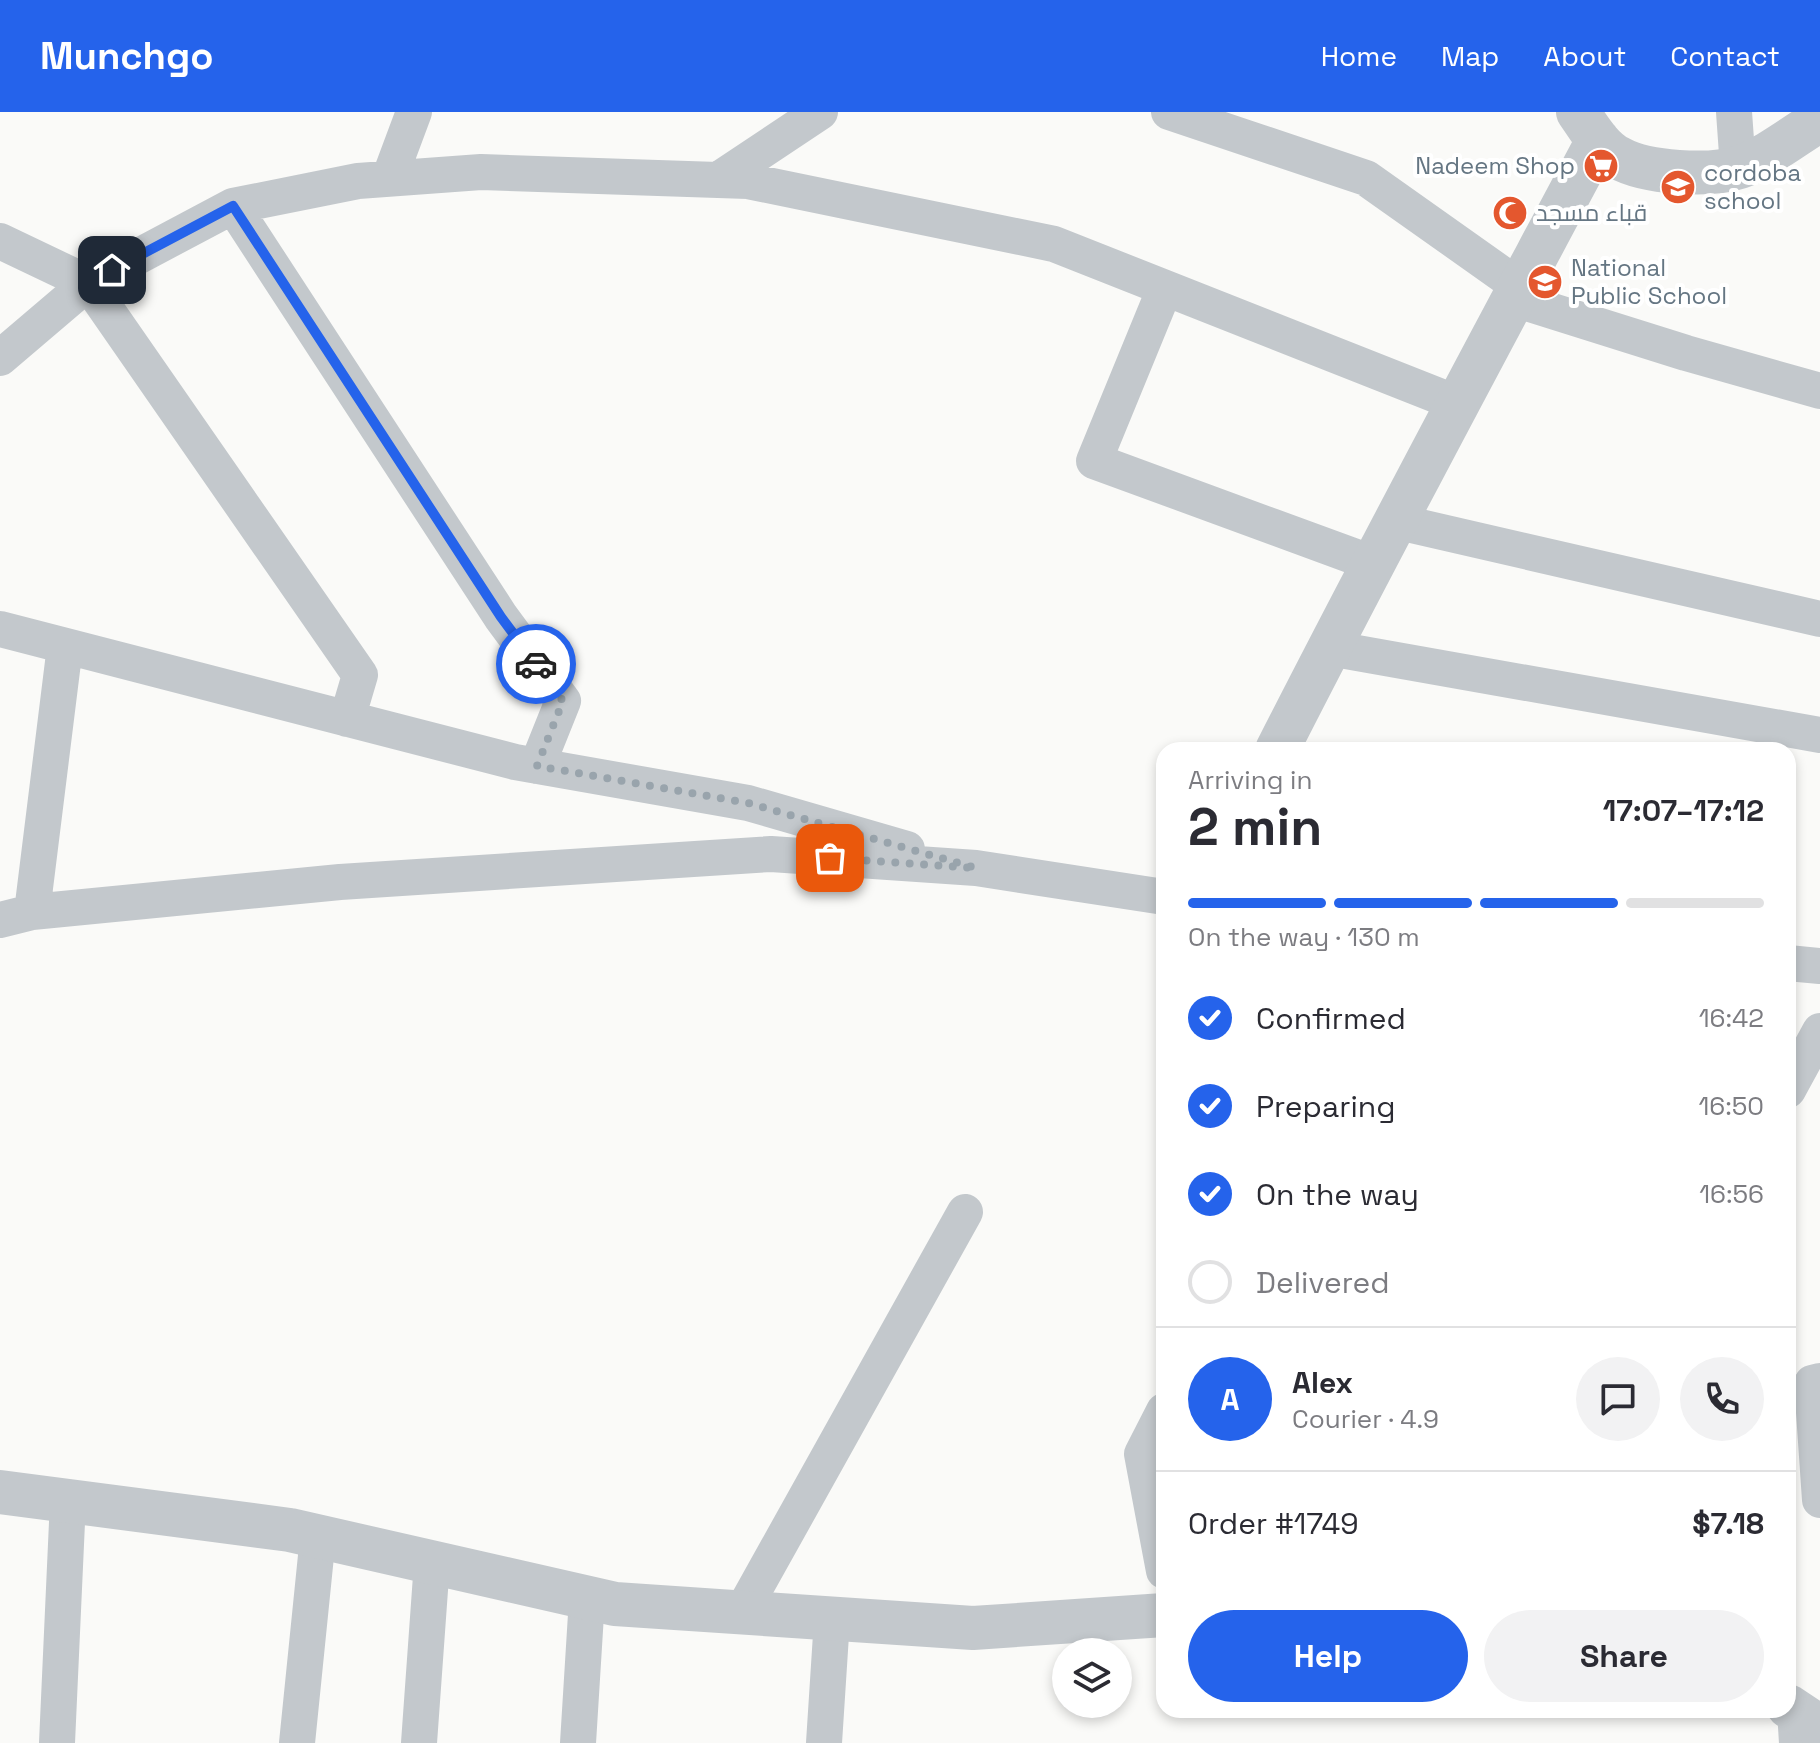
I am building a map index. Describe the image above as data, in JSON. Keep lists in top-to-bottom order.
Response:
{
  "places": {
    "supermarket": ["Nadeem Shop"],
    "school or university": ["cordoba school", "National Public School"],
    "mosque": ["قباء مسجد"]
  },
  "page": {
    "header": "Munchgo",
    "nav": [
      "Home",
      "Map",
      "About",
      "Contact"
    ],
    "heading": ["2 min", "Arriving in", "17:07–17:12"],
    "panel": [
      "Alex",
      "Courier · 4.9",
      "Order #1749",
      "$7.18"
    ],
    "bar": "On the way · 130 m",
    "list": [
      ["Confirmed", "16:42"],
      ["Preparing", "16:50"],
      ["On the way", "16:56"],
      "Delivered"
    ],
    "round": "A",
    "buttons": ["Help", "Share"]
  }
}
